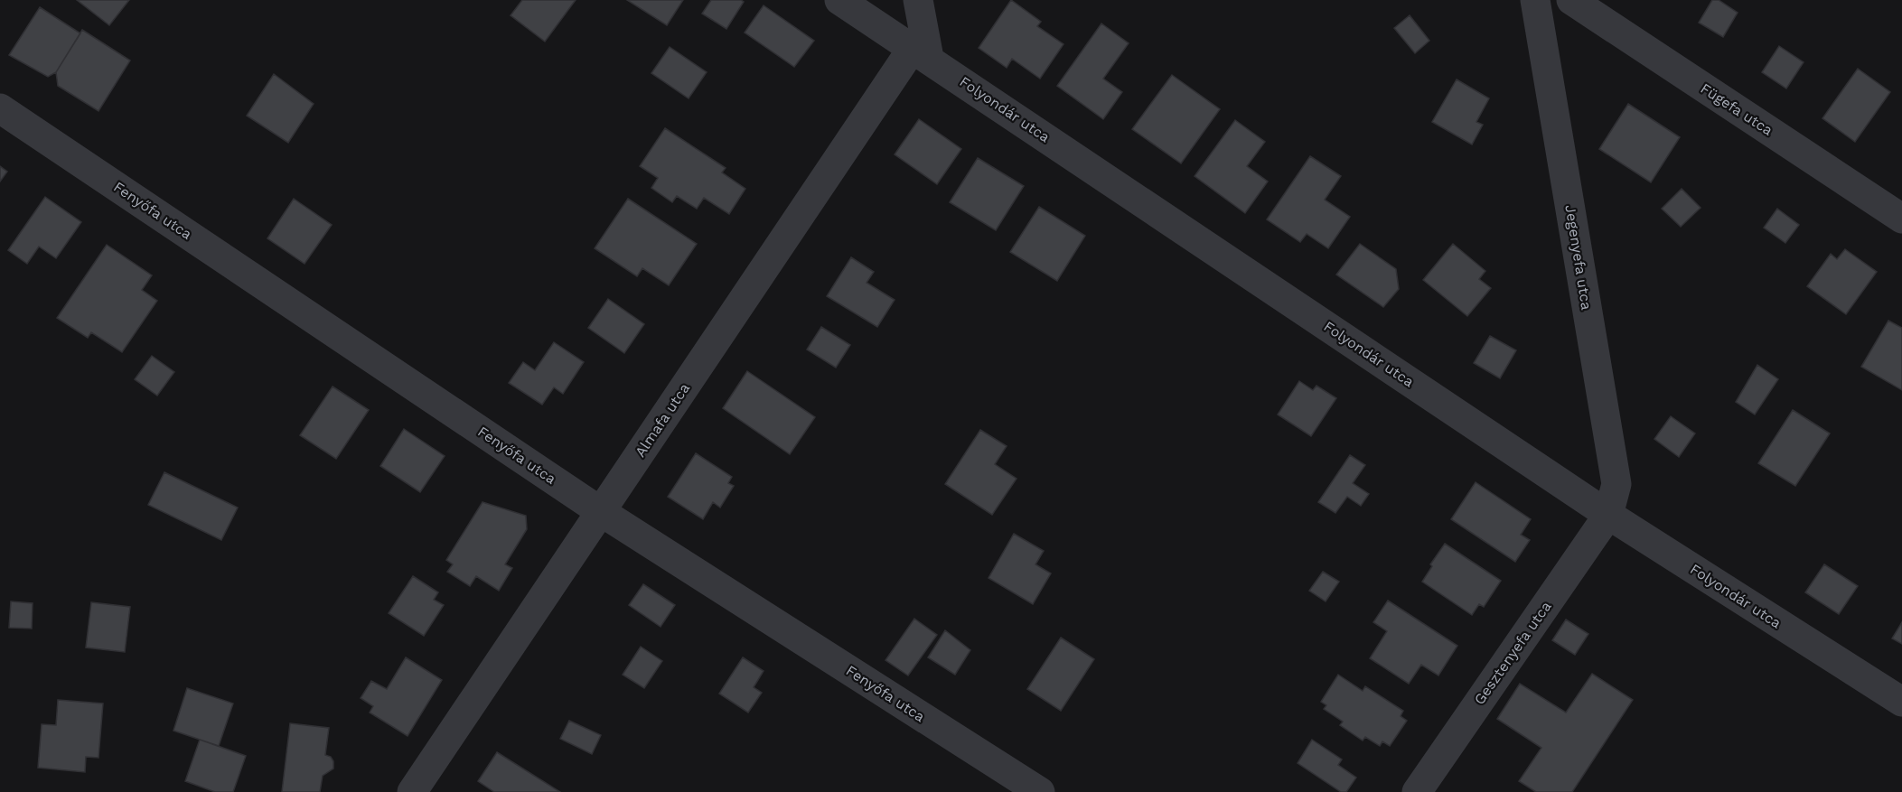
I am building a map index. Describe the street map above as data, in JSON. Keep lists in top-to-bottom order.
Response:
{
  "streets": {
    "street": [
      "Folyondár utca",
      "Fügefa utca",
      "Fenyőfa utca",
      "Jegenyefa utca",
      "Almafa utca",
      "Gesztenyefa utca"
    ]
  },
  "crossings": [
    ["Folyondár utca", "Jegenyefa utca"],
    ["Folyondár utca", "Almafa utca"],
    ["Folyondár utca", "Gesztenyefa utca"],
    ["Fenyőfa utca", "Almafa utca"],
    ["Jegenyefa utca", "Gesztenyefa utca"]
  ]
}
